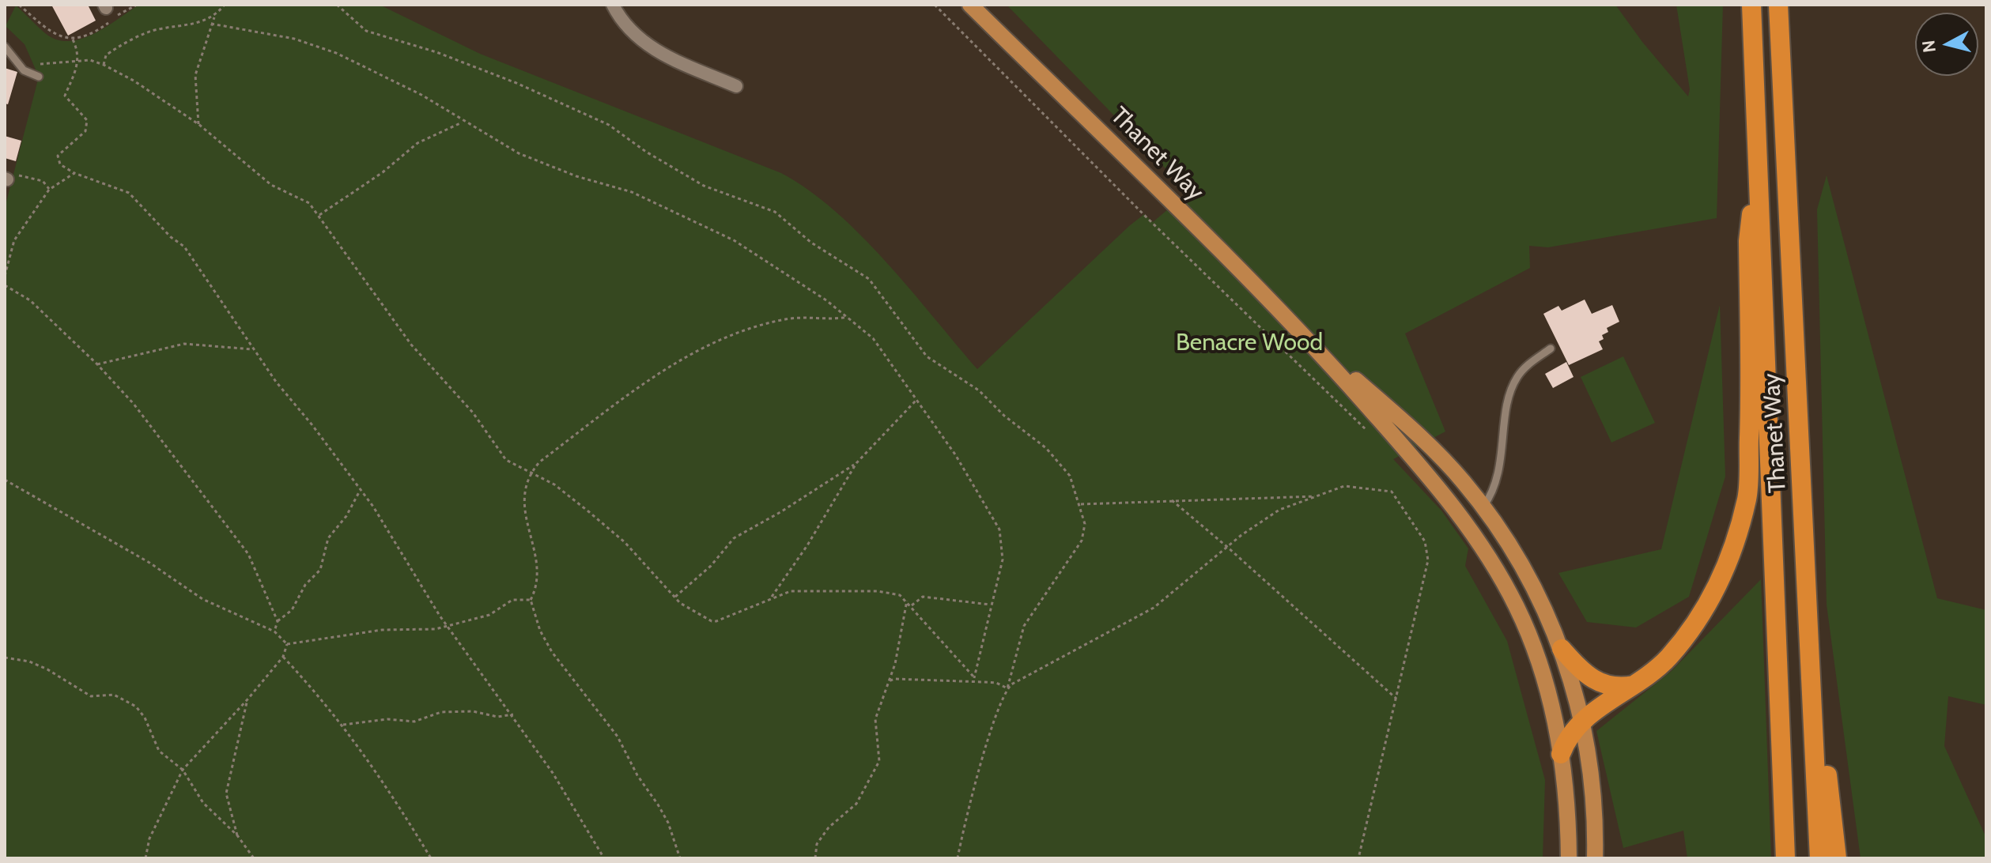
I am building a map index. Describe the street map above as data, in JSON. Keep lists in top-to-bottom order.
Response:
{
  "streets": {
    "highway": ["Thanet Way"]
  },
  "parks": ["Benacre Wood"],
  "north": "left"
}
